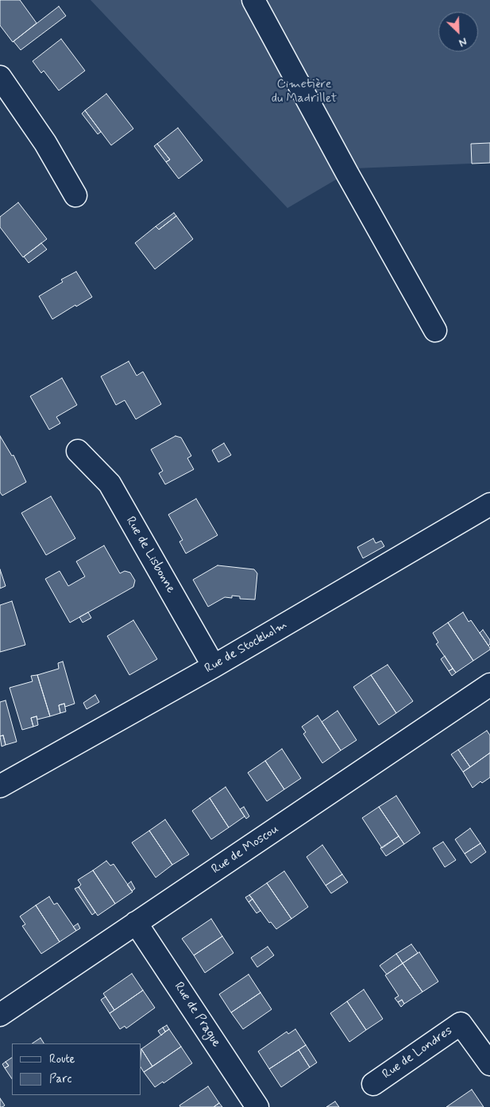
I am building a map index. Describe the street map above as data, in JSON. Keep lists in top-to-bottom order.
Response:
{
  "streets": {
    "street": [
      "Rue de Lisbonne",
      "Rue de Stockholm",
      "Rue de Moscou",
      "Rue de Prague",
      "Rue de Londres"
    ]
  },
  "crossings": [
    ["Rue de Lisbonne", "Rue de Stockholm"],
    ["Rue de Moscou", "Rue de Prague"]
  ],
  "parks": ["Cimetière du Madrillet"],
  "legend": ["Route", "Parc"],
  "north": "bottom right"
}
